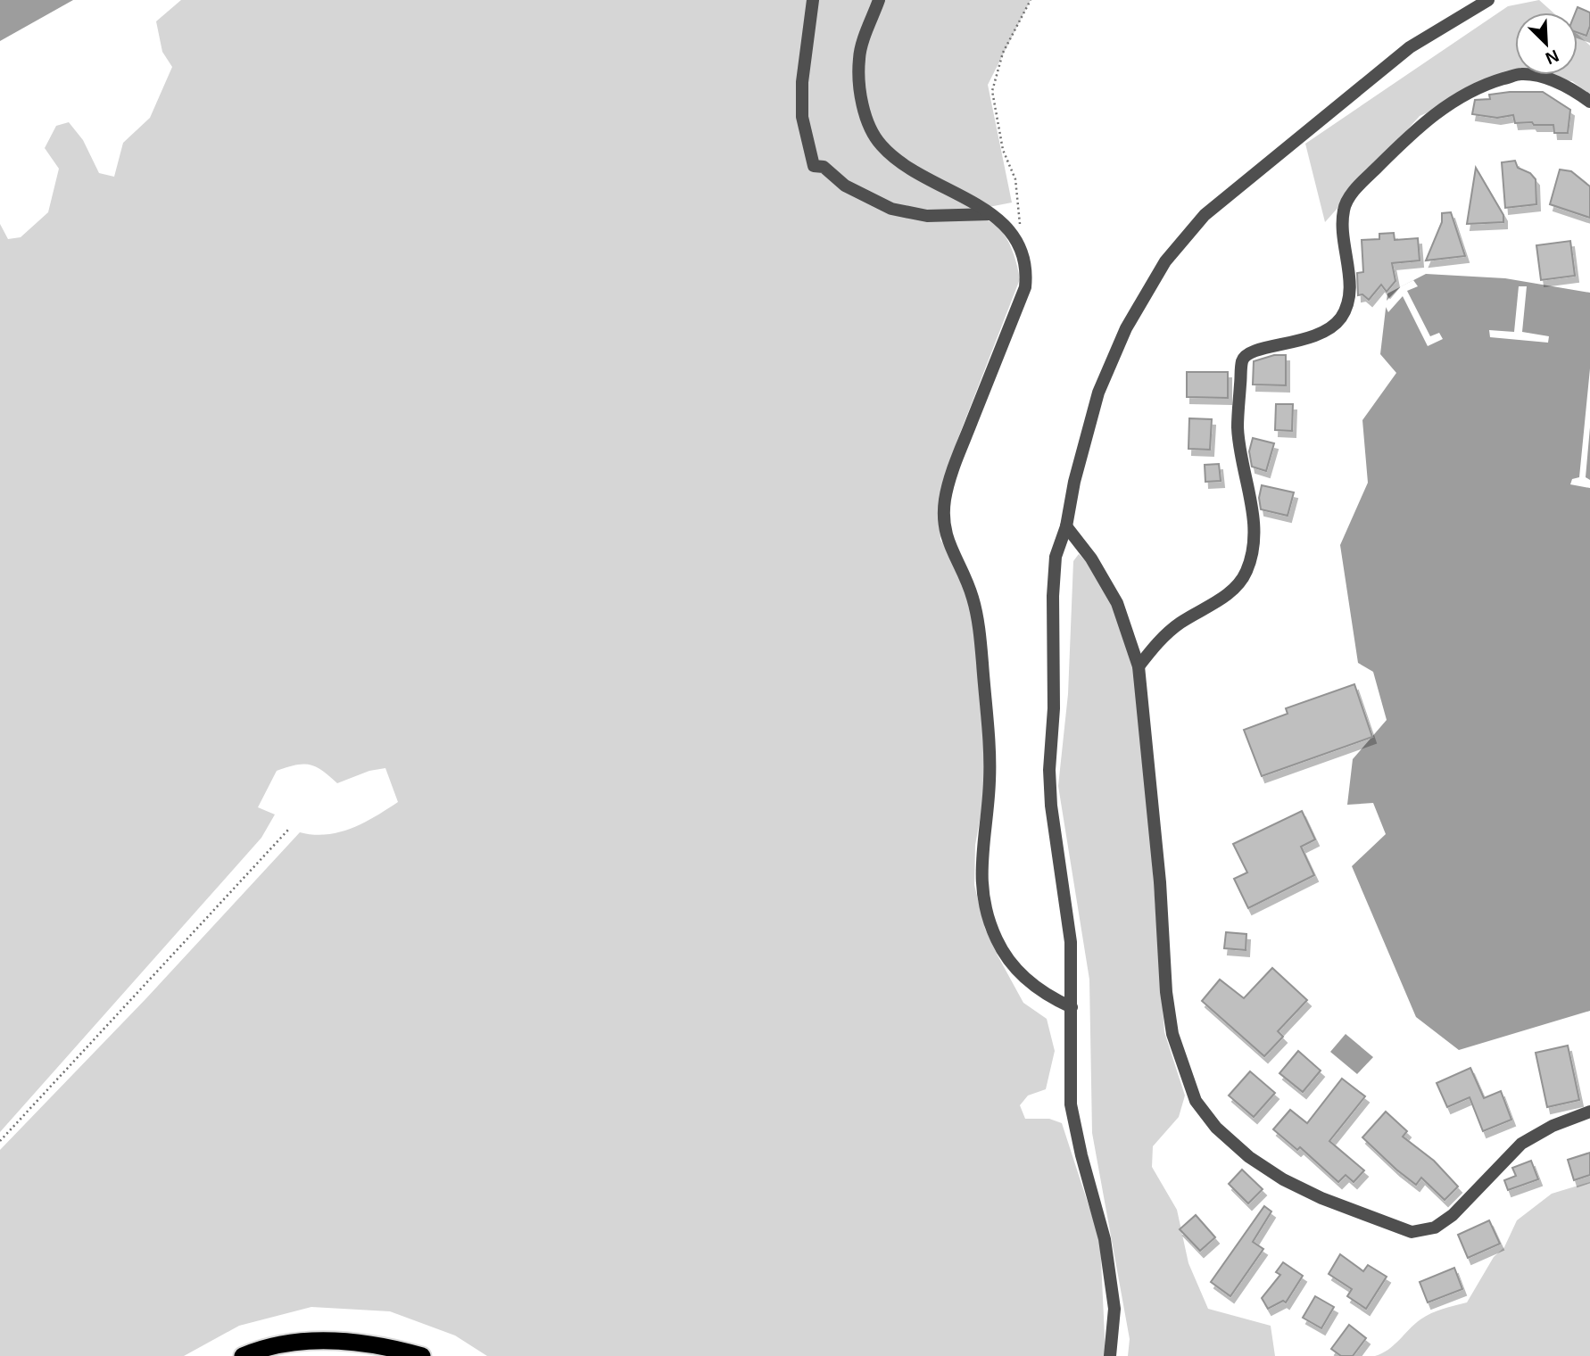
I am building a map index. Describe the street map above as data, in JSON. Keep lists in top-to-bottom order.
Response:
{
  "north": "bottom right"
}
